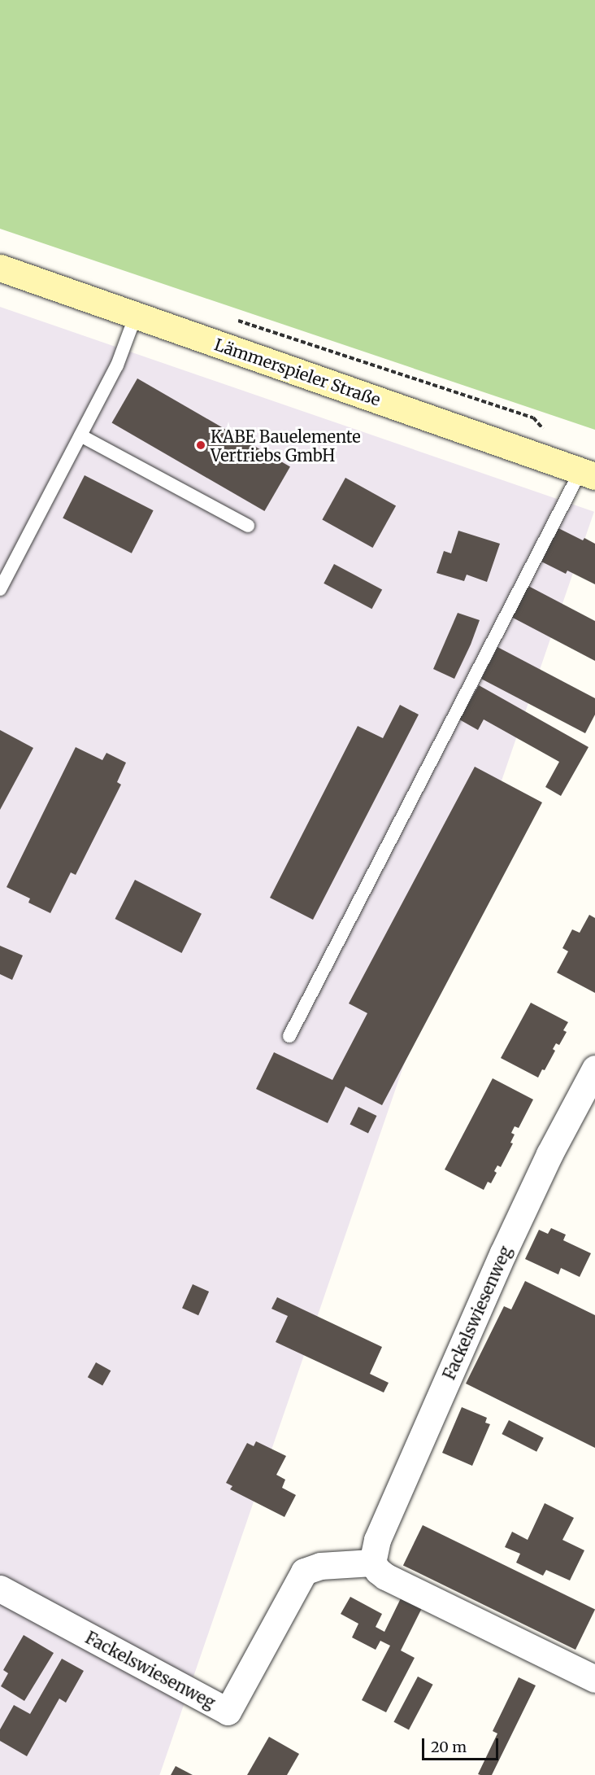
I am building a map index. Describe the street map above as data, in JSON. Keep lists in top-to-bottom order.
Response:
{
  "streets": {
    "main road": ["Lämmerspieler Straße"],
    "street": ["Fackelswiesenweg"]
  },
  "places": ["KABE Bauelemente Vertriebs GmbH"],
  "scale_bar": "20 m"
}
